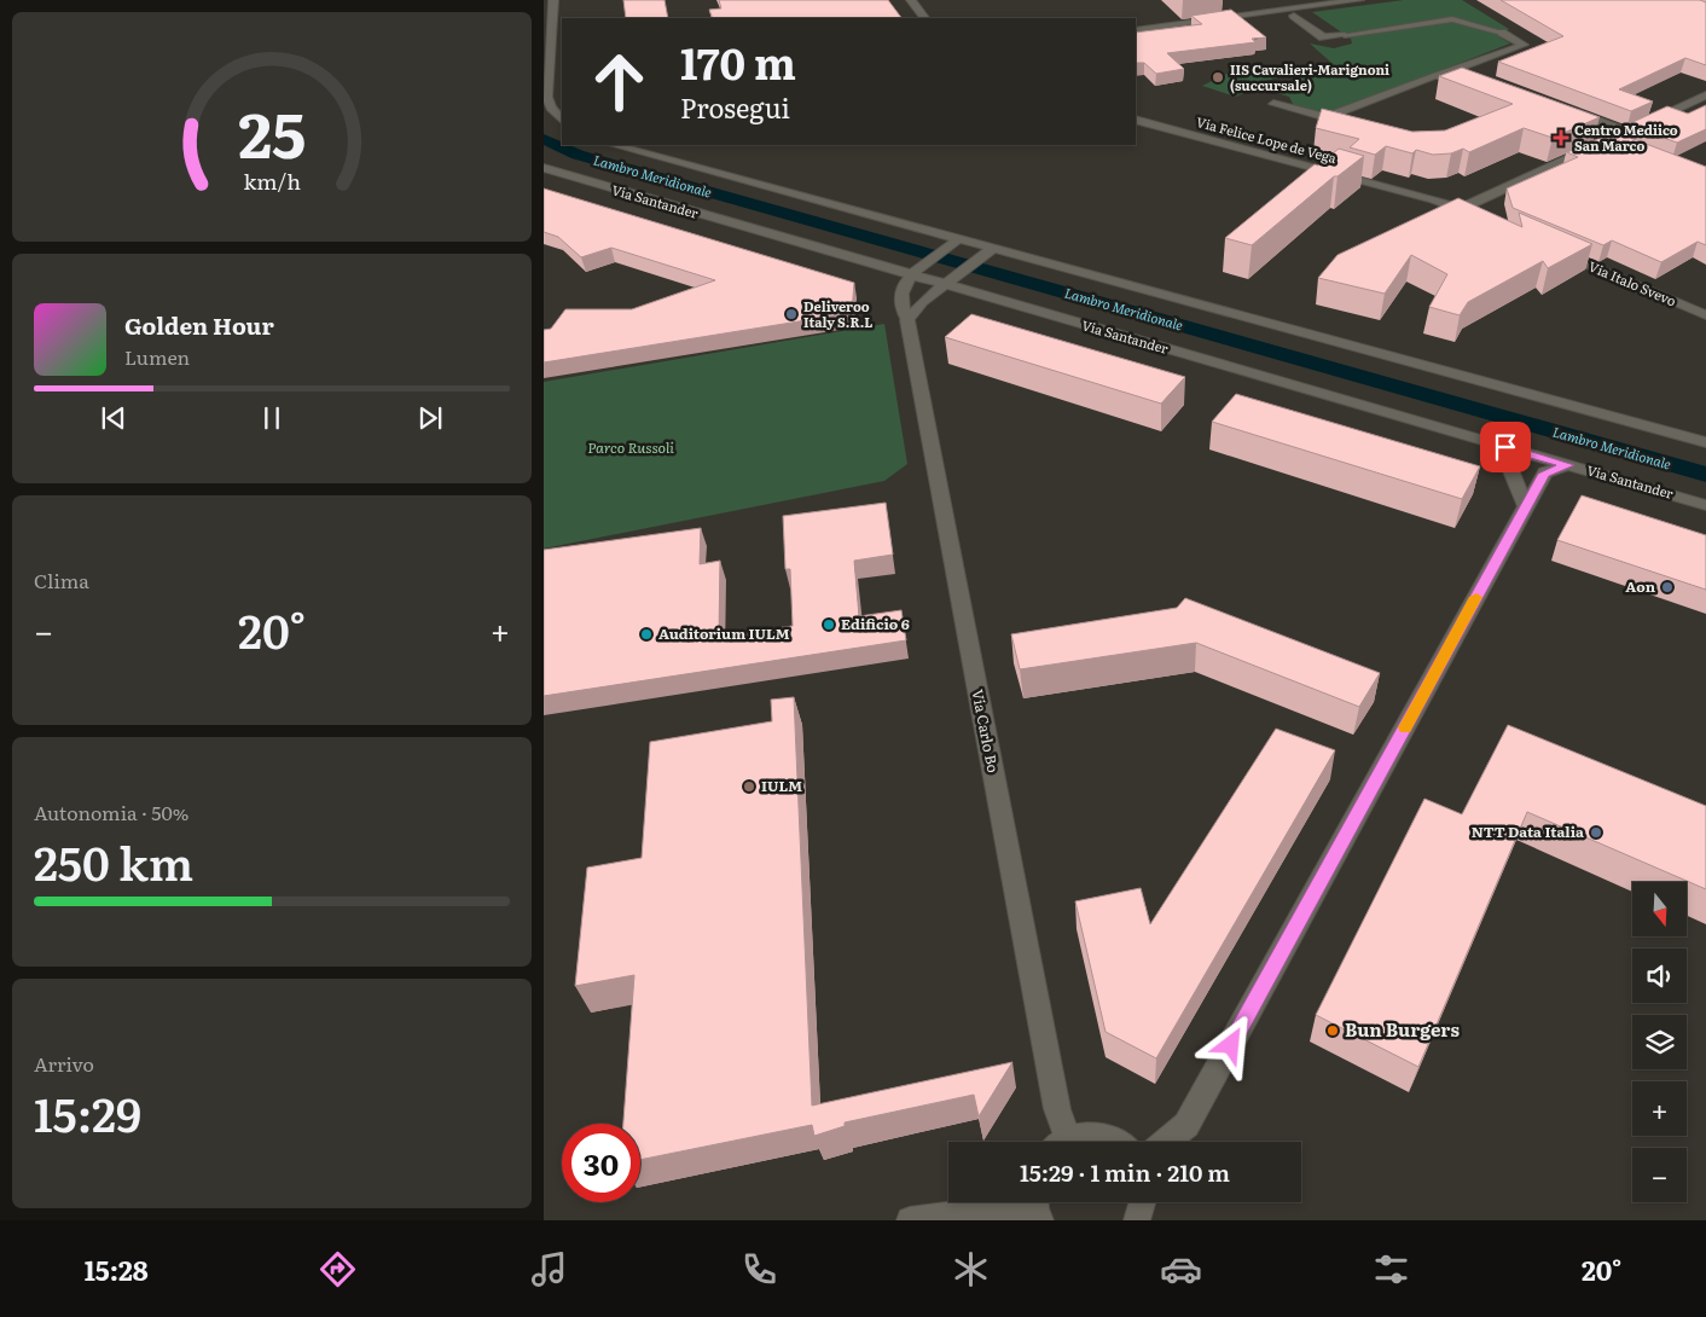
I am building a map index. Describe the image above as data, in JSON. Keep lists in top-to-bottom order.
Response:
{
  "streets": {
    "street": [
      "Via Felice Lope de Vega",
      "Via Santander",
      "Via Italo Svevo",
      "Via Carlo Bo"
    ]
  },
  "crossings": [
    ["Via Santander", "Via Carlo Bo"]
  ],
  "water": ["Lambro Meridionale"],
  "parks": ["Parco Russoli"],
  "places": {
    "other": [
      "IIS Cavalieri-Marignoni (succursale)",
      "Deliveroo Italy S.R.L",
      "Aon",
      "Edificio 6",
      "Auditorium IULM",
      "IULM",
      "NTT Data Italia",
      "Bun Burgers"
    ],
    "health": ["Centro Mediico San Marco"]
  },
  "north": "bottom",
  "page": {
    "turn": ["170 m", "Prosegui"],
    "song": ["Golden Hour", "Lumen"],
    "tile": [
      "Clima",
      ["Autonomia · 50%", "250 km"],
      ["Arrivo", "15:29"]
    ],
    "heat": ["−", "20°", "+"],
    "map_buttons": ["+", "−"],
    "limit": "30",
    "trip": "15:29 · 1 min · 210 m",
    "tabs": ["15:28", "20°"],
    "gauge": ["25", "km/h"]
  }
}
